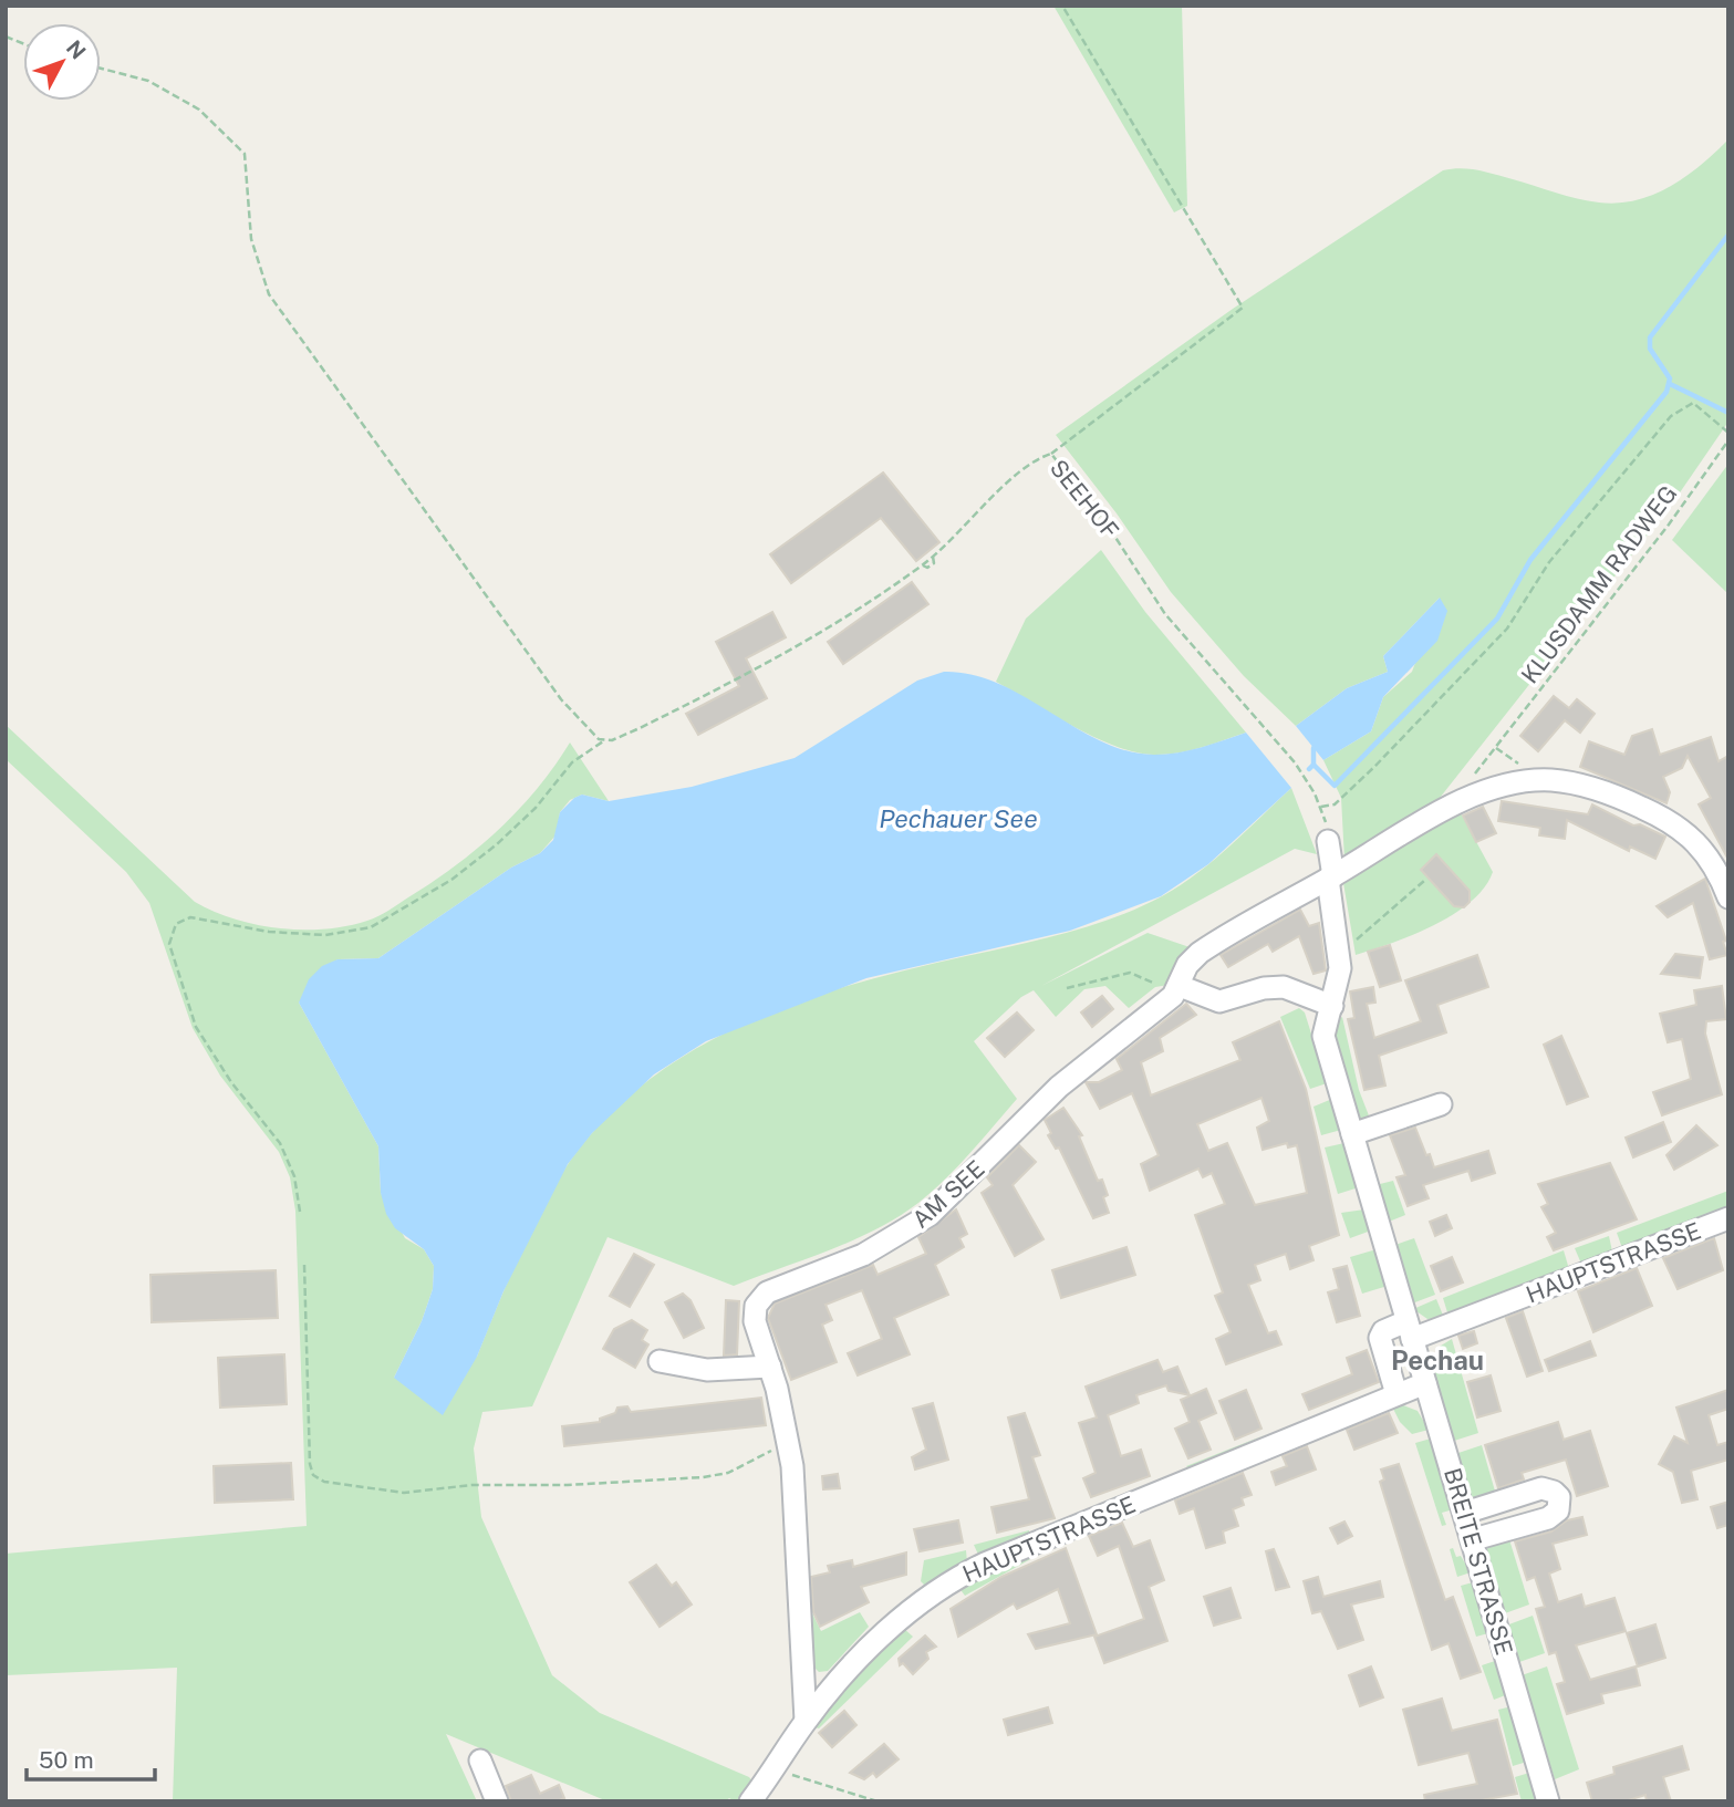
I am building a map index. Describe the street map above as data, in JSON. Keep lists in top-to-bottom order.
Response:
{
  "streets": {
    "street": ["AM SEE", "HAUPTSTRASSE", "BREITE STRASSE"],
    "path": ["SEEHOF", "KLUSDAMM RADWEG"]
  },
  "crossings": [
    ["AM SEE", "HAUPTSTRASSE"],
    ["AM SEE", "BREITE STRASSE"],
    ["HAUPTSTRASSE", "BREITE STRASSE"]
  ],
  "districts": ["Pechau"],
  "water": ["Pechauer See"],
  "scale_bar": "50 m",
  "north": "top right"
}
